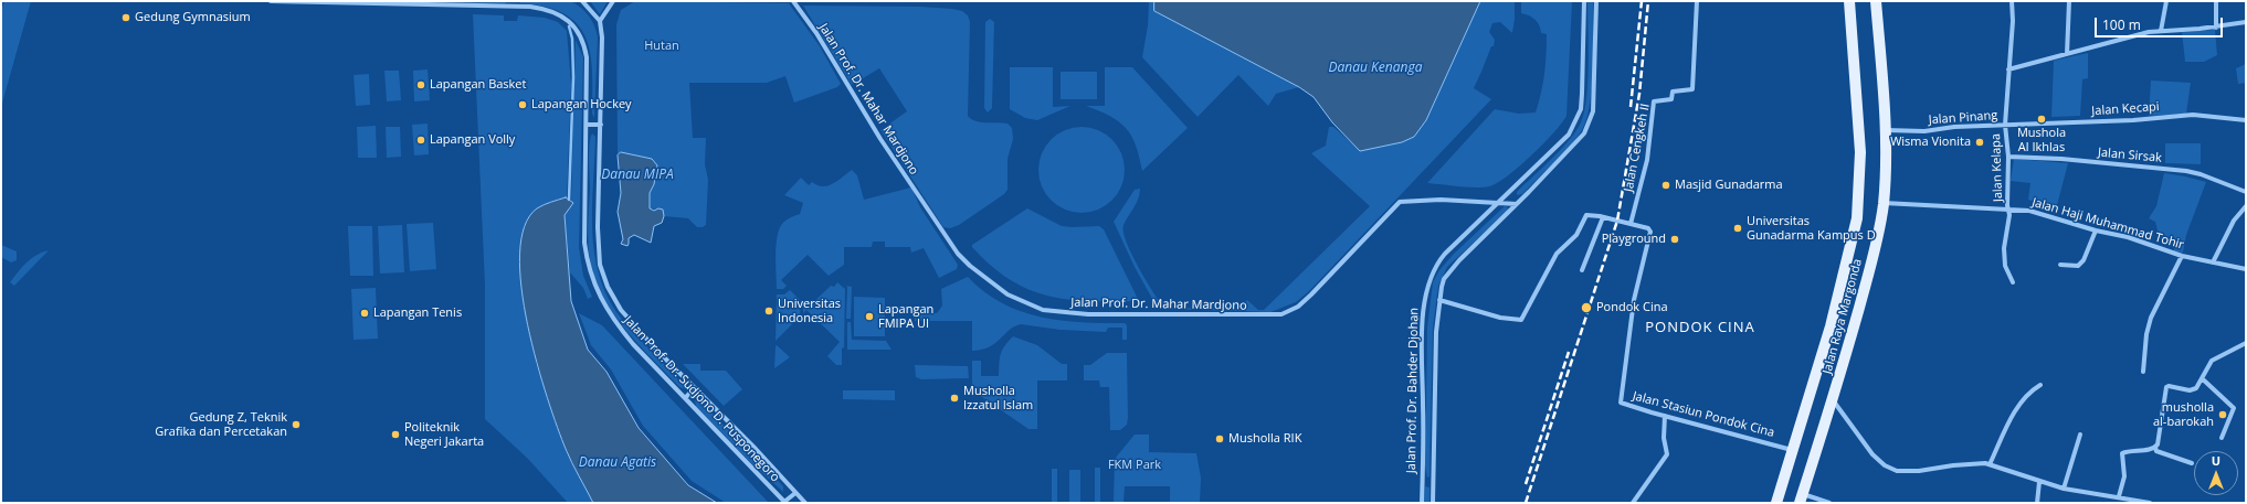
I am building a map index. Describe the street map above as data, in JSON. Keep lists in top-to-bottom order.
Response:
{
  "streets": {
    "main road": ["Jalan Raya Margonda"],
    "street": [
      "Jalan Prof. Dr. Mahar Mardjono",
      "Jalan Kecapi",
      "Jalan Pinang",
      "Jalan Cengkeh II",
      "Jalan Sirsak",
      "Jalan Kelapa",
      "Jalan Haji Muhammad Tohir",
      "Jalan Prof. Dr. Bahder Djohan",
      "Jalan Prof. Dr. Sudjono D. Pusponegoro",
      "Jalan Stasiun Pondok Cina"
    ]
  },
  "crossings": [
    ["Jalan Prof. Dr. Mahar Mardjono", "Jalan Prof. Dr. Bahder Djohan"],
    ["Jalan Kecapi", "Jalan Pinang"],
    ["Jalan Kecapi", "Jalan Kelapa"],
    ["Jalan Pinang", "Jalan Kelapa"],
    ["Jalan Pinang", "Jalan Raya Margonda"],
    ["Jalan Cengkeh II", "Jalan Stasiun Pondok Cina"],
    ["Jalan Sirsak", "Jalan Kelapa"],
    ["Jalan Kelapa", "Jalan Haji Muhammad Tohir"],
    ["Jalan Haji Muhammad Tohir", "Jalan Raya Margonda"],
    ["Jalan Raya Margonda", "Jalan Stasiun Pondok Cina"]
  ],
  "districts": ["PONDOK CINA"],
  "water": ["Danau Kenanga", "Danau MIPA", "Danau Agatis"],
  "parks": ["Hutan", "FKM Park"],
  "places": [
    "Gedung Gymnasium",
    "Lapangan Basket",
    "Lapangan Hockey",
    "Mushola Al Ikhlas",
    "Lapangan Volly",
    "Wisma Vionita",
    "Masjid Gunadarma",
    "Universitas Gunadarma Kampus D",
    "Playground",
    "Pondok Cina",
    "Universitas Indonesia",
    "Lapangan Tenis",
    "Lapangan FMIPA UI",
    "Musholla Izzatul Islam",
    "musholla al-barokah",
    "Gedung Z, Teknik Grafika dan Percetakan",
    "Politeknik Negeri Jakarta",
    "Musholla RIK"
  ],
  "scale_bar": "100 m",
  "north": "top"
}
